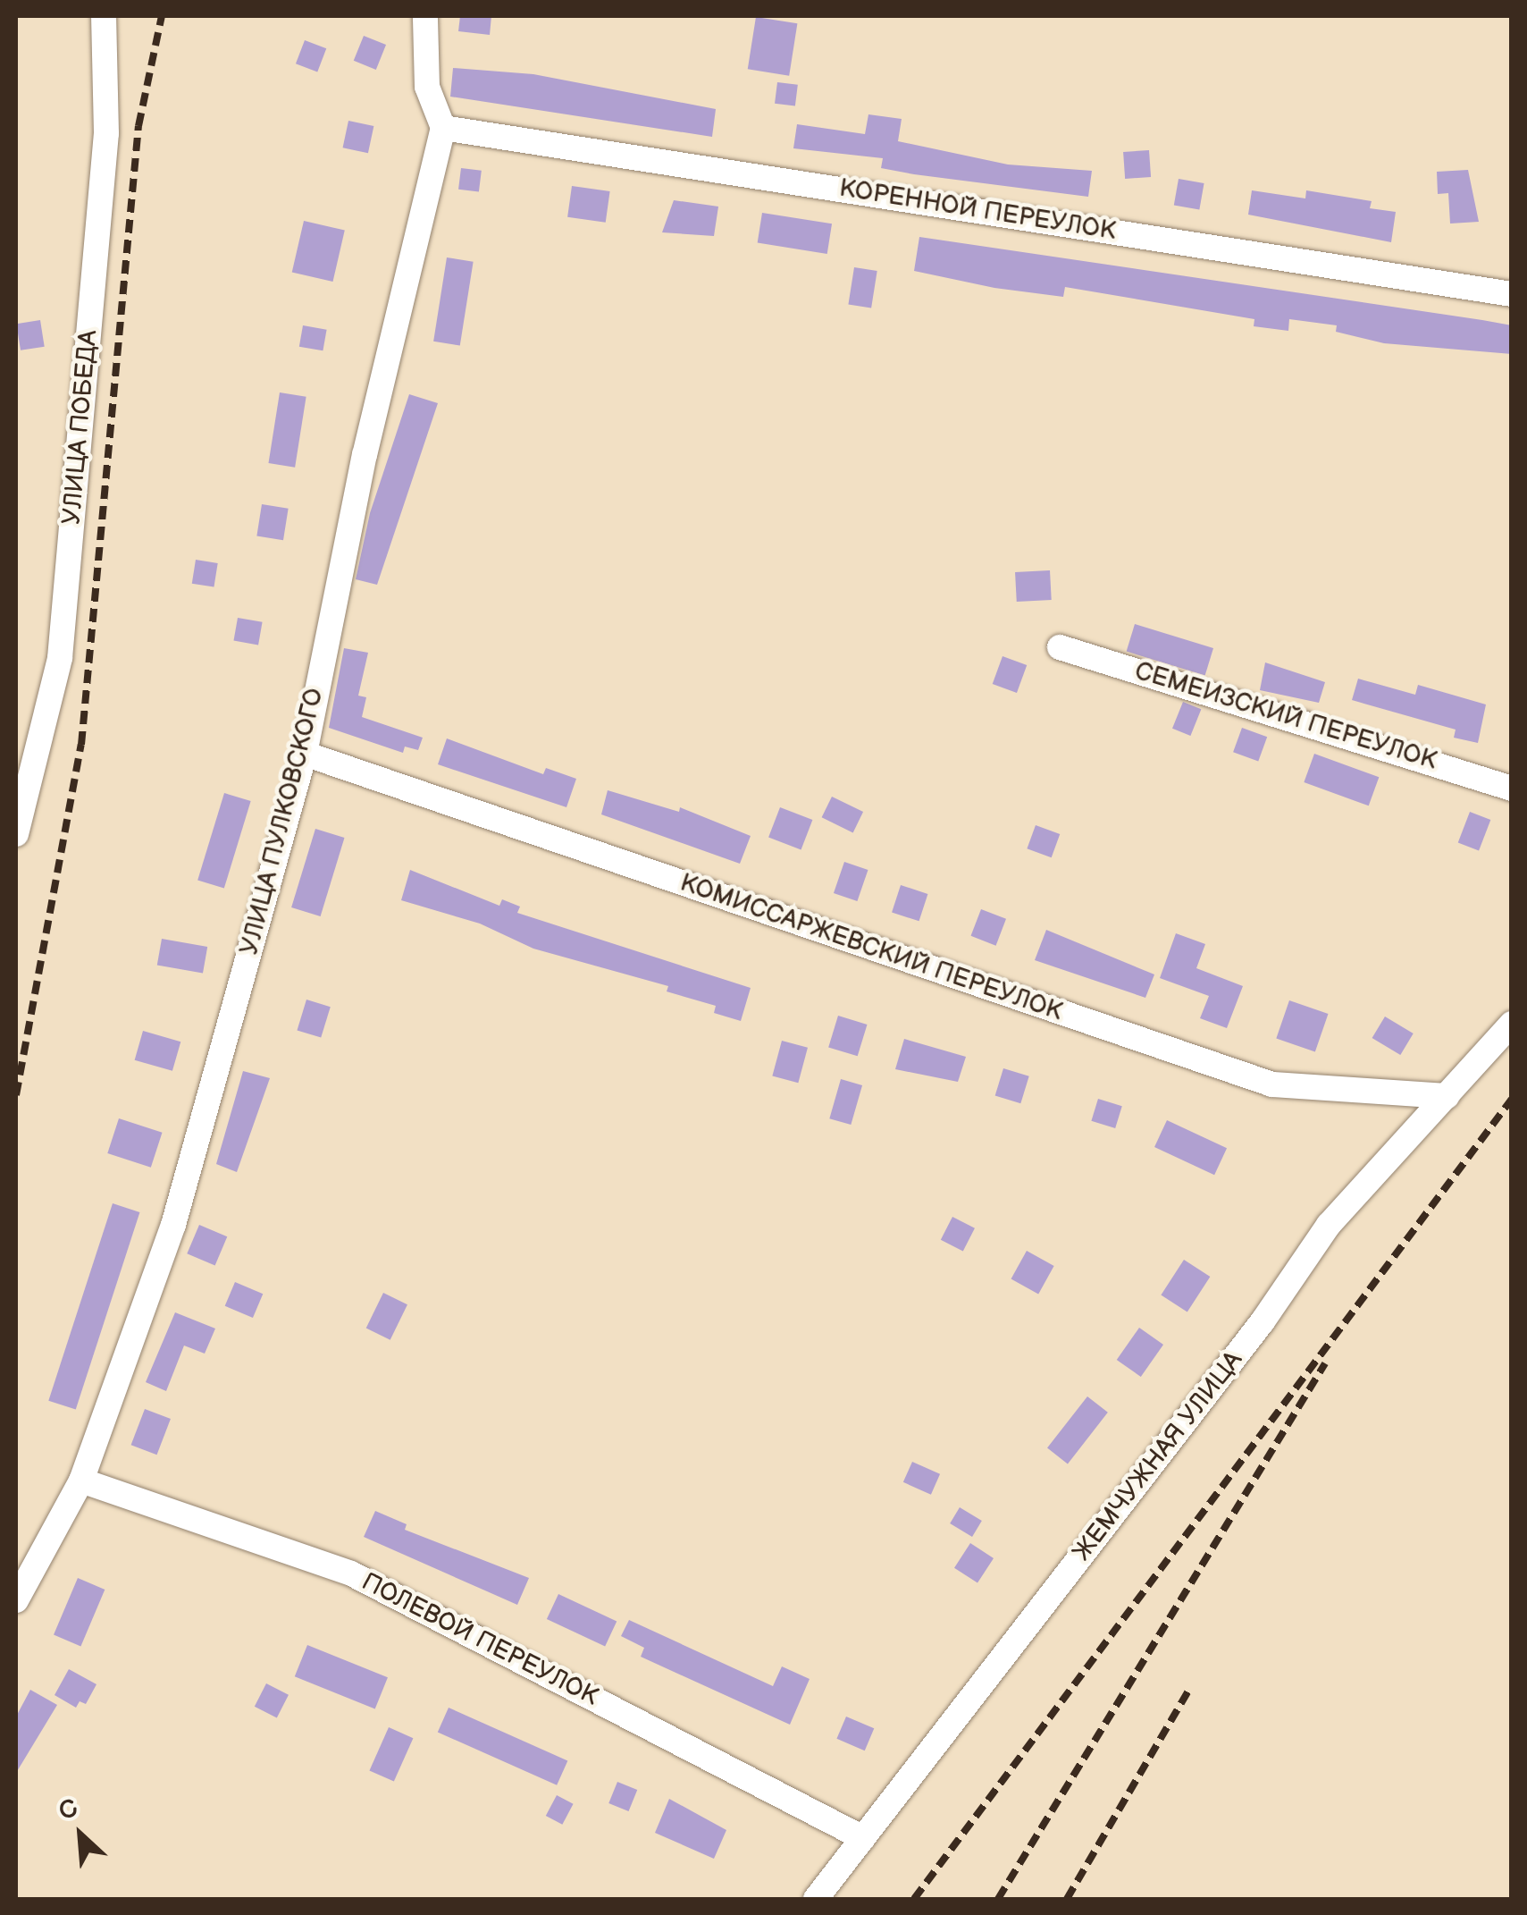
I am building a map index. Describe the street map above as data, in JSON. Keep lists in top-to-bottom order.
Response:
{
  "streets": {
    "street": [
      "КОРЕННОЙ ПЕРЕУЛОК",
      "УЛИЦА ПОБЕДА",
      "СЕМЕИЗСКИЙ ПЕРЕУЛОК",
      "УЛИЦА ПУЛКОВСКОГО",
      "КОМИССАРЖЕВСКИЙ ПЕРЕУЛОК",
      "ЖЕМЧУЖНАЯ УЛИЦА",
      "ПОЛЕВОЙ ПЕРЕУЛОК"
    ]
  },
  "crossings": [
    ["КОРЕННОЙ ПЕРЕУЛОК", "УЛИЦА ПУЛКОВСКОГО"],
    ["УЛИЦА ПУЛКОВСКОГО", "КОМИССАРЖЕВСКИЙ ПЕРЕУЛОК"],
    ["УЛИЦА ПУЛКОВСКОГО", "ПОЛЕВОЙ ПЕРЕУЛОК"],
    ["КОМИССАРЖЕВСКИЙ ПЕРЕУЛОК", "ЖЕМЧУЖНАЯ УЛИЦА"],
    ["ЖЕМЧУЖНАЯ УЛИЦА", "ПОЛЕВОЙ ПЕРЕУЛОК"]
  ],
  "north": "top left"
}
